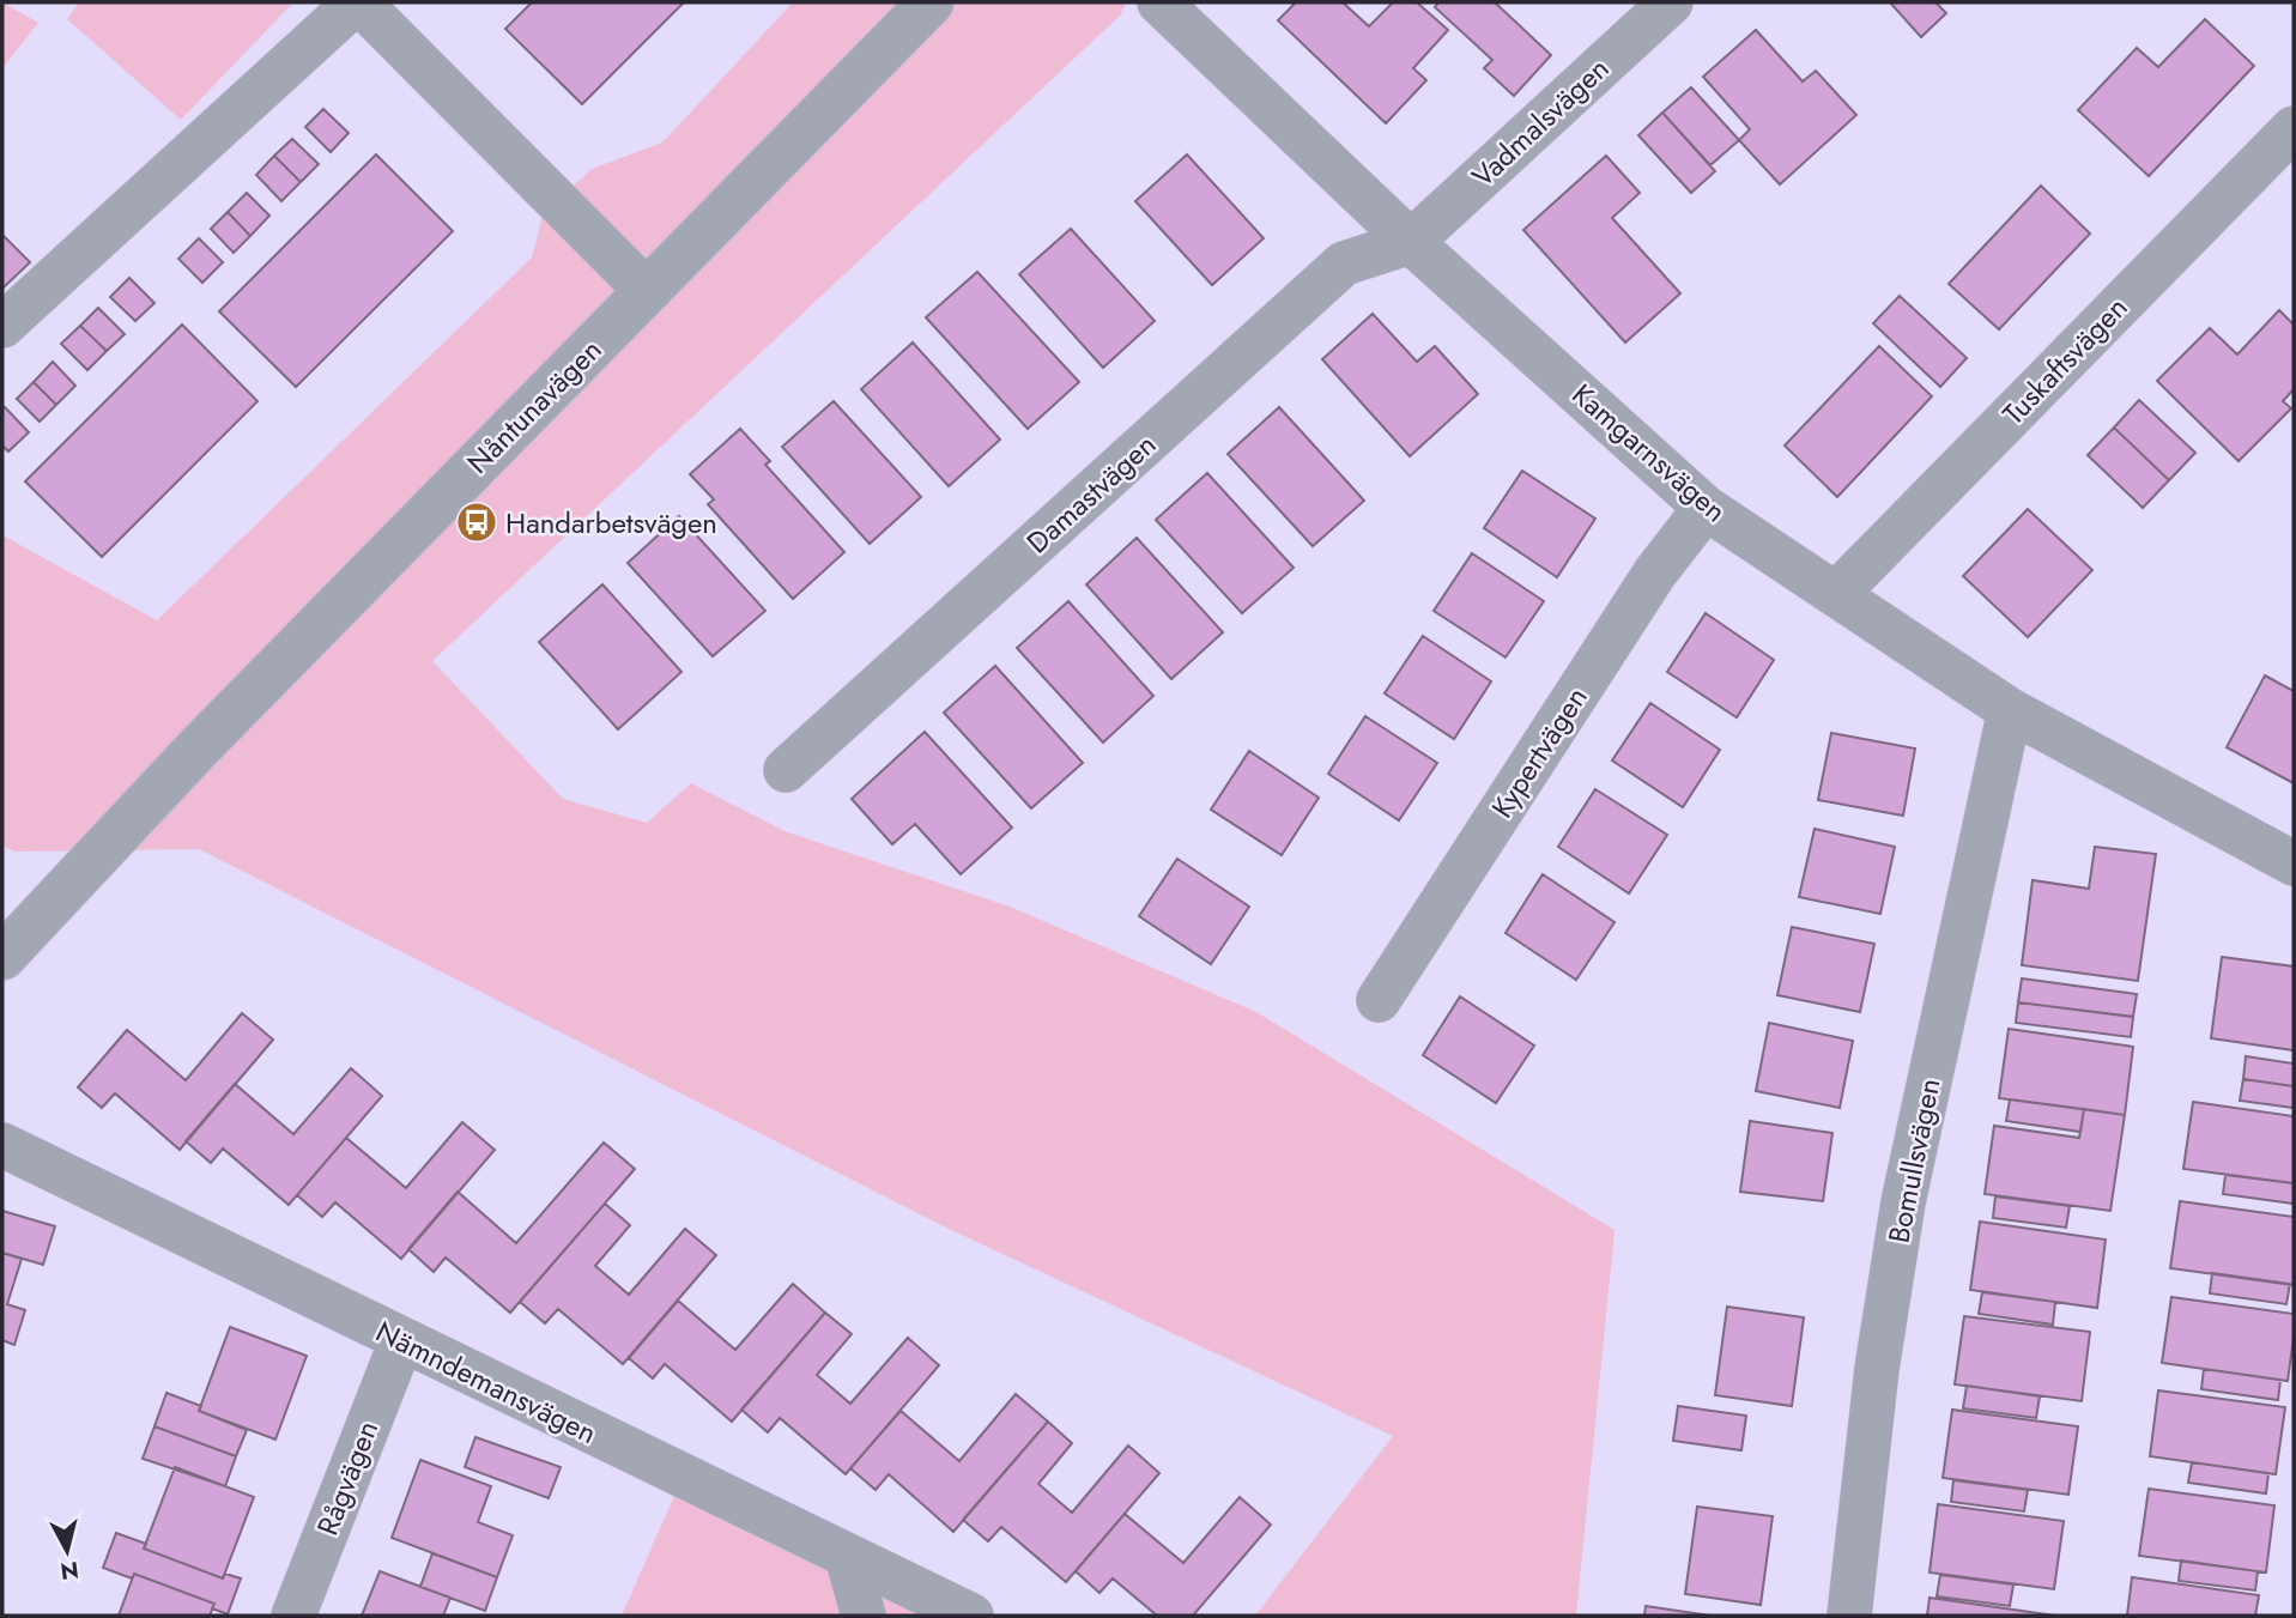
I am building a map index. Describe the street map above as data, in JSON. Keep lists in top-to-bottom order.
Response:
{
  "streets": {
    "street": [
      "Vadmalsvägen",
      "Tuskaftsvägen",
      "Nåntunavägen",
      "Kamgarnsvägen",
      "Damastvägen",
      "Kypertvägen",
      "Bomullsvägen",
      "Nämndemansvägen",
      "Rågvägen"
    ]
  },
  "crossings": [
    ["Vadmalsvägen", "Kamgarnsvägen"],
    ["Vadmalsvägen", "Damastvägen"],
    ["Tuskaftsvägen", "Kamgarnsvägen"],
    ["Kamgarnsvägen", "Damastvägen"],
    ["Kamgarnsvägen", "Kypertvägen"],
    ["Kamgarnsvägen", "Bomullsvägen"],
    ["Nämndemansvägen", "Rågvägen"]
  ],
  "places": {
    "bus stop": ["Handarbetsvägen"]
  },
  "north": "bottom"
}
